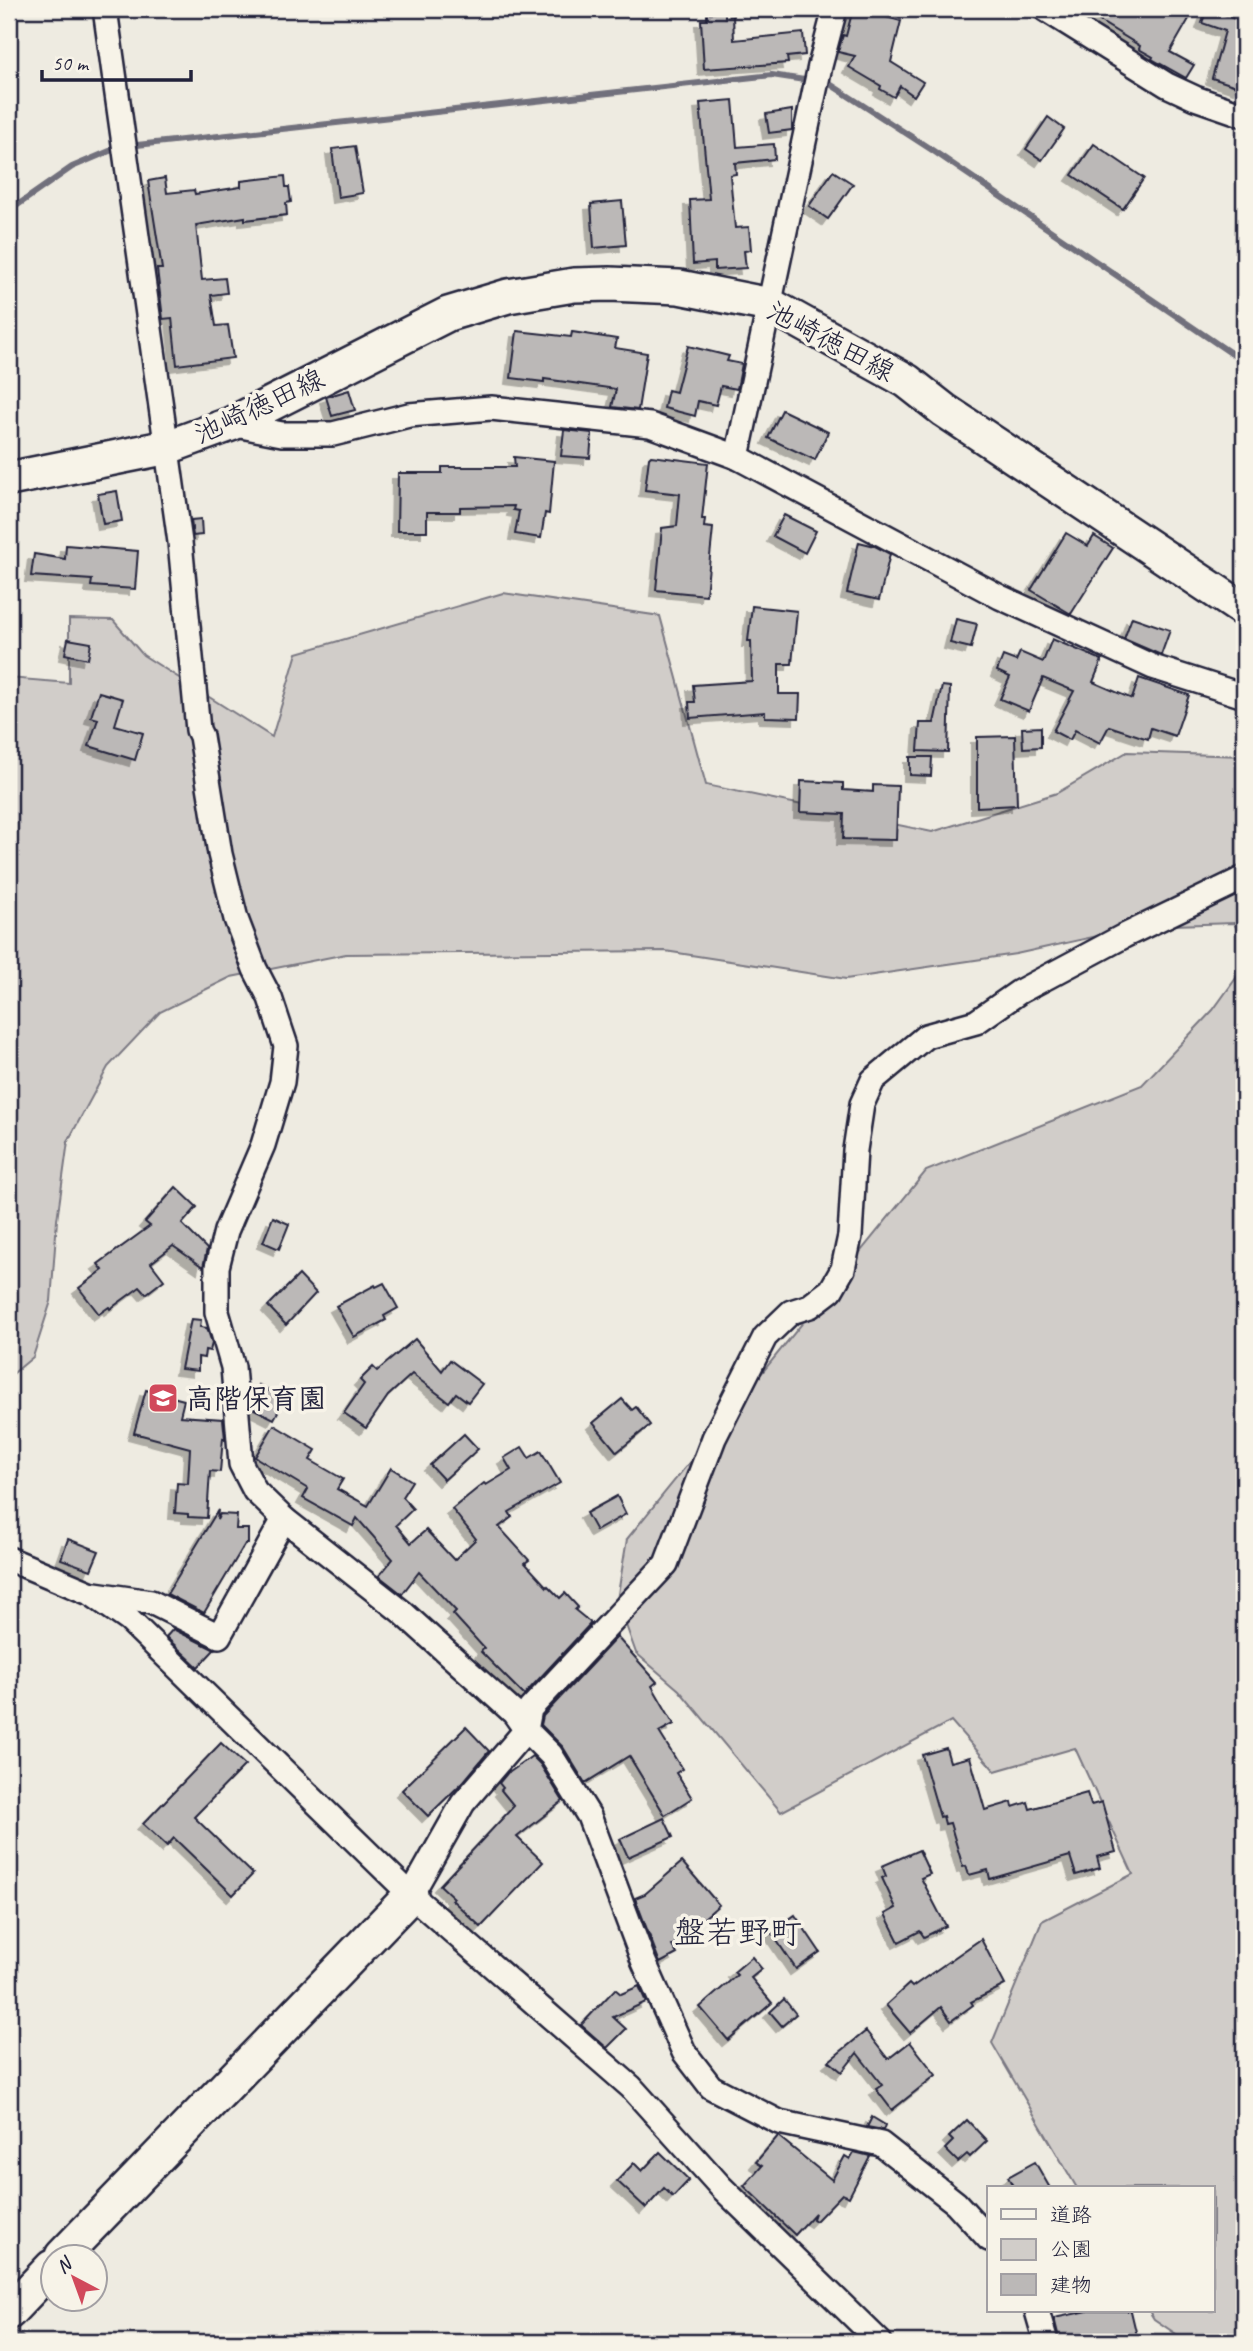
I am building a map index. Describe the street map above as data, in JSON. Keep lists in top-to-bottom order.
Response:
{
  "streets": {
    "main road": ["池崎徳田線"]
  },
  "districts": ["盤若野町"],
  "places": {
    "school or university": ["高階保育園"]
  },
  "legend": ["道路", "公園", "建物"],
  "scale_bar": "50 m",
  "north": "top left"
}
